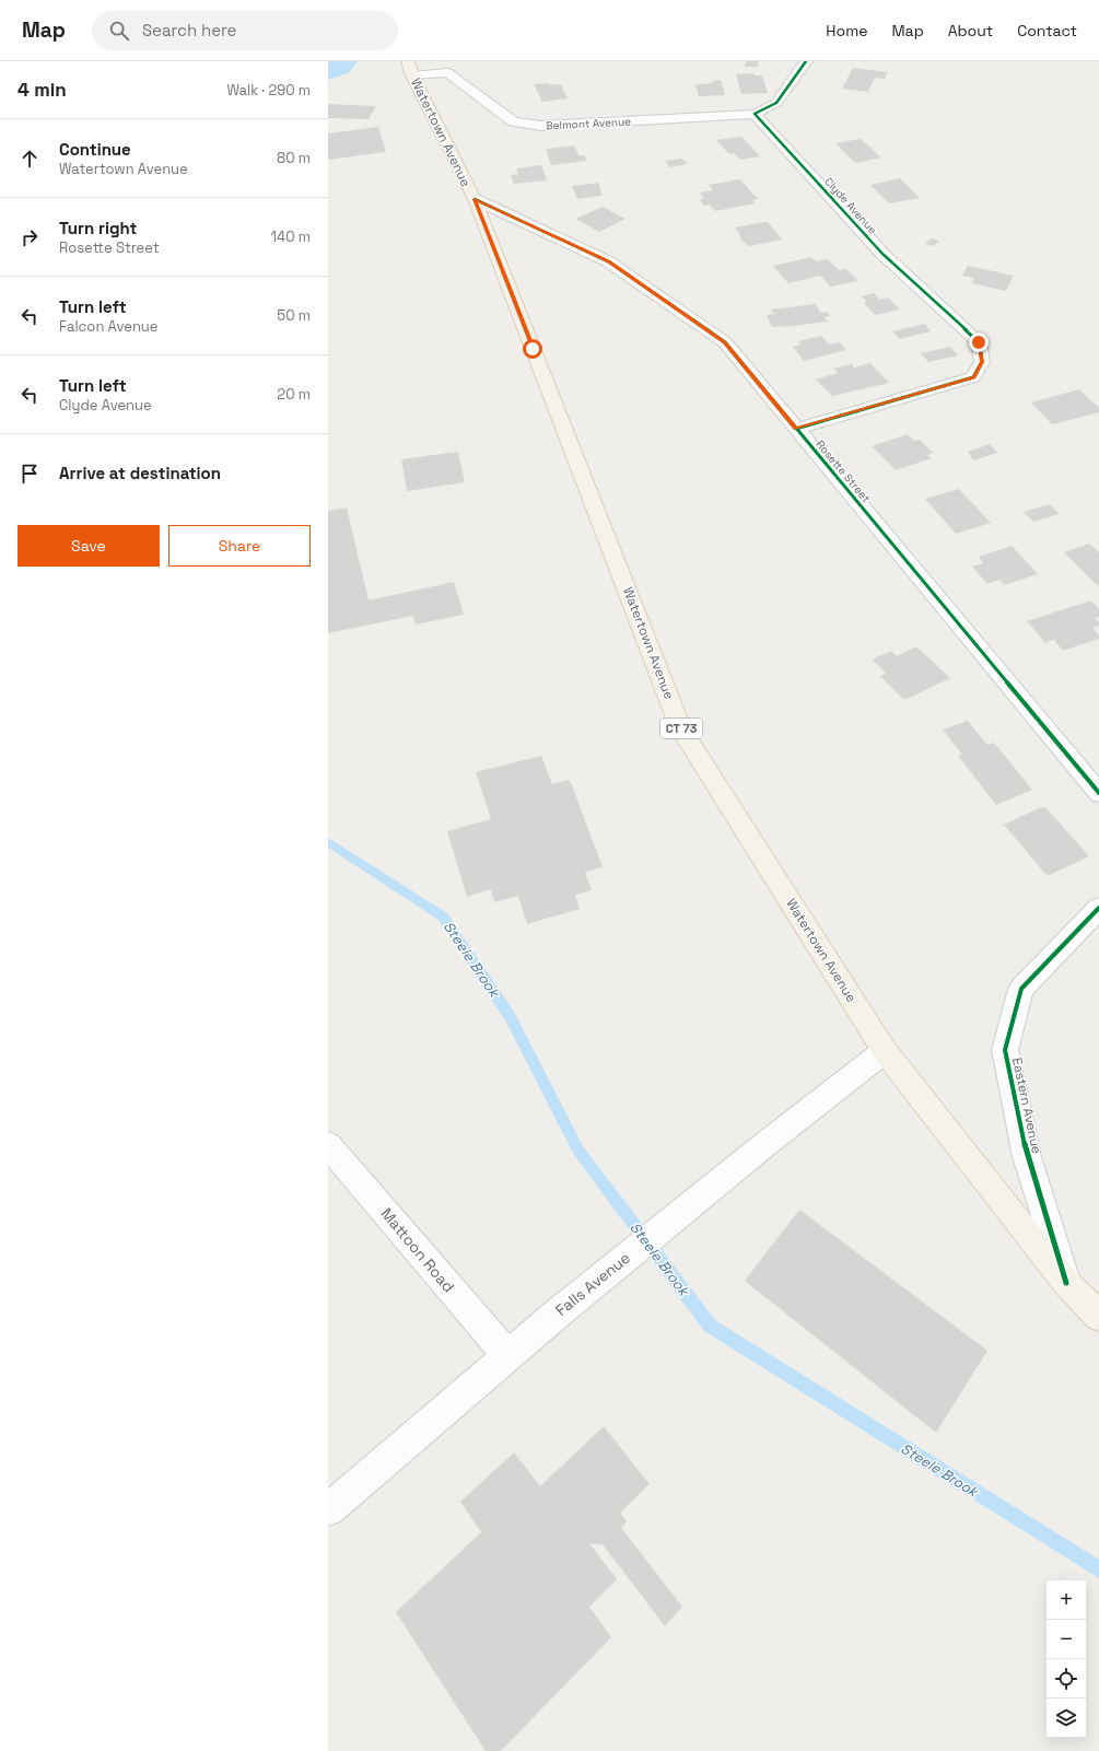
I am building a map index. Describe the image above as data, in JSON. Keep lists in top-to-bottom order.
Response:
{
  "streets": {
    "main road": ["Watertown Avenue", "CT 73"],
    "street": [
      "Belmont Avenue",
      "Clyde Avenue",
      "Rosette Street",
      "Eastern Avenue",
      "Mattoon Road",
      "Falls Avenue"
    ]
  },
  "crossings": [
    ["Belmont Avenue", "Watertown Avenue"],
    ["Belmont Avenue", "Clyde Avenue"],
    ["Watertown Avenue", "Rosette Street"],
    ["Watertown Avenue", "Eastern Avenue"],
    ["Watertown Avenue", "Falls Avenue"],
    ["Clyde Avenue", "Rosette Street"],
    ["Mattoon Road", "Falls Avenue"]
  ],
  "water": ["Steele Brook"],
  "page": {
    "header": "Map",
    "search": "Search here",
    "nav": [
      "Home",
      "Map",
      "About",
      "Contact"
    ],
    "heading": ["4 min", "Walk · 290 m"],
    "list": [
      ["Continue", "Watertown Avenue", "80 m"],
      ["Turn right", "Rosette Street", "140 m"],
      ["Turn left", "Falcon Avenue", "50 m"],
      ["Turn left", "Clyde Avenue", "20 m"],
      "Arrive at destination"
    ],
    "buttons": ["Save", "Share"],
    "map_buttons": ["+", "−"]
  }
}
